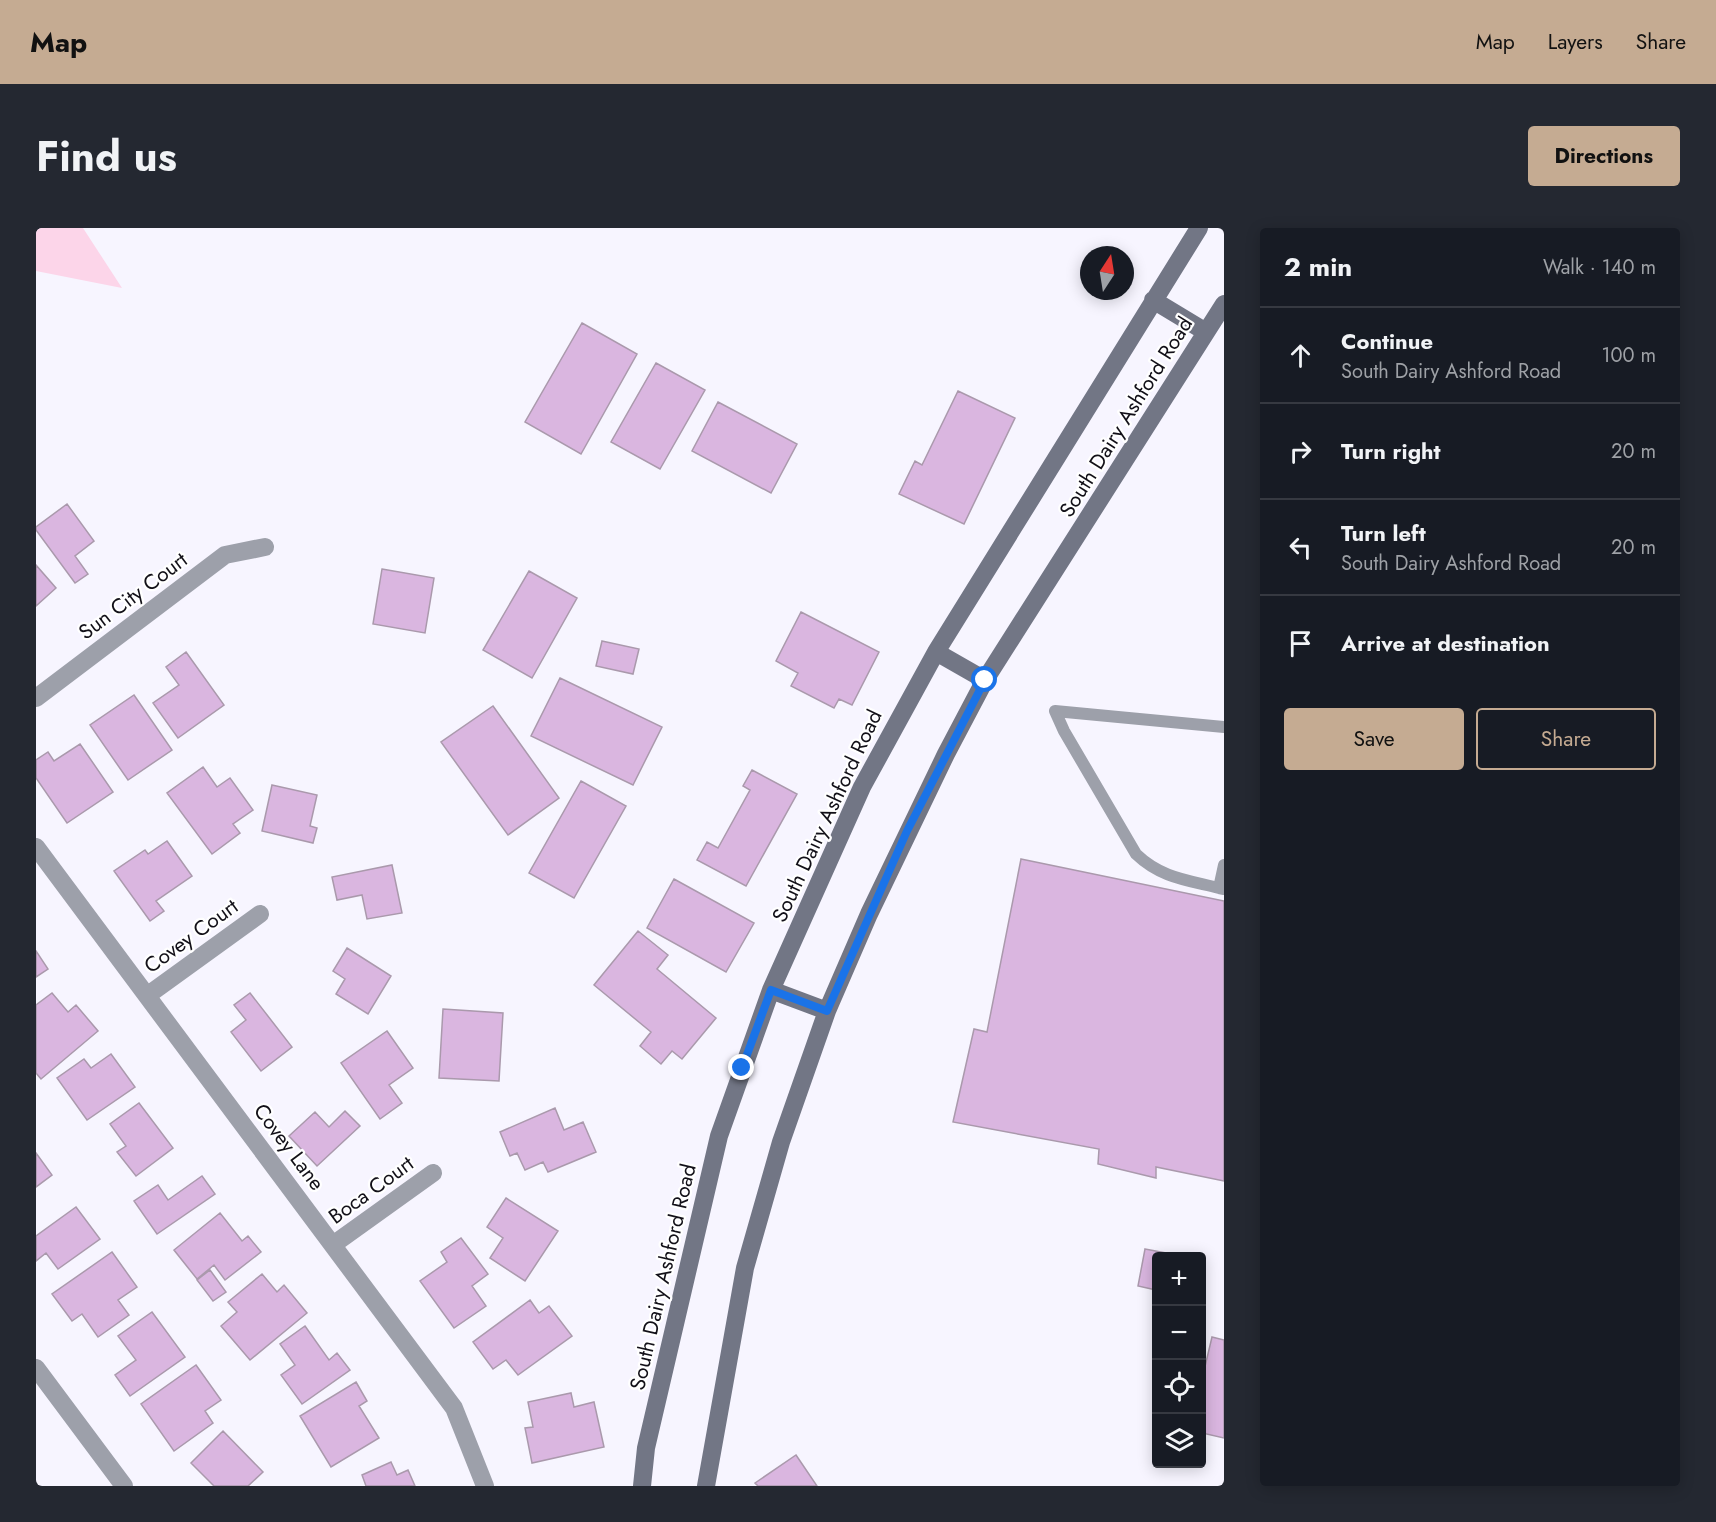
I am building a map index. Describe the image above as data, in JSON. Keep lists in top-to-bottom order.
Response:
{
  "streets": {
    "main road": ["South Dairy Ashford Road"],
    "street": [
      "Sun City Court",
      "Covey Court",
      "Covey Lane",
      "Boca Court"
    ]
  },
  "crossings": [
    ["Covey Court", "Covey Lane"],
    ["Covey Lane", "Boca Court"]
  ],
  "north": "top",
  "page": {
    "header": "Map",
    "nav": ["Map", "Layers", "Share"],
    "title": "Find us",
    "buttons": [
      "Directions",
      ["Save", "Share"]
    ],
    "heading": ["2 min", "Walk · 140 m"],
    "list": [
      ["Continue", "South Dairy Ashford Road", "100 m"],
      ["Turn right", "20 m"],
      ["Turn left", "South Dairy Ashford Road", "20 m"],
      "Arrive at destination"
    ],
    "map_buttons": ["+", "−"]
  }
}
